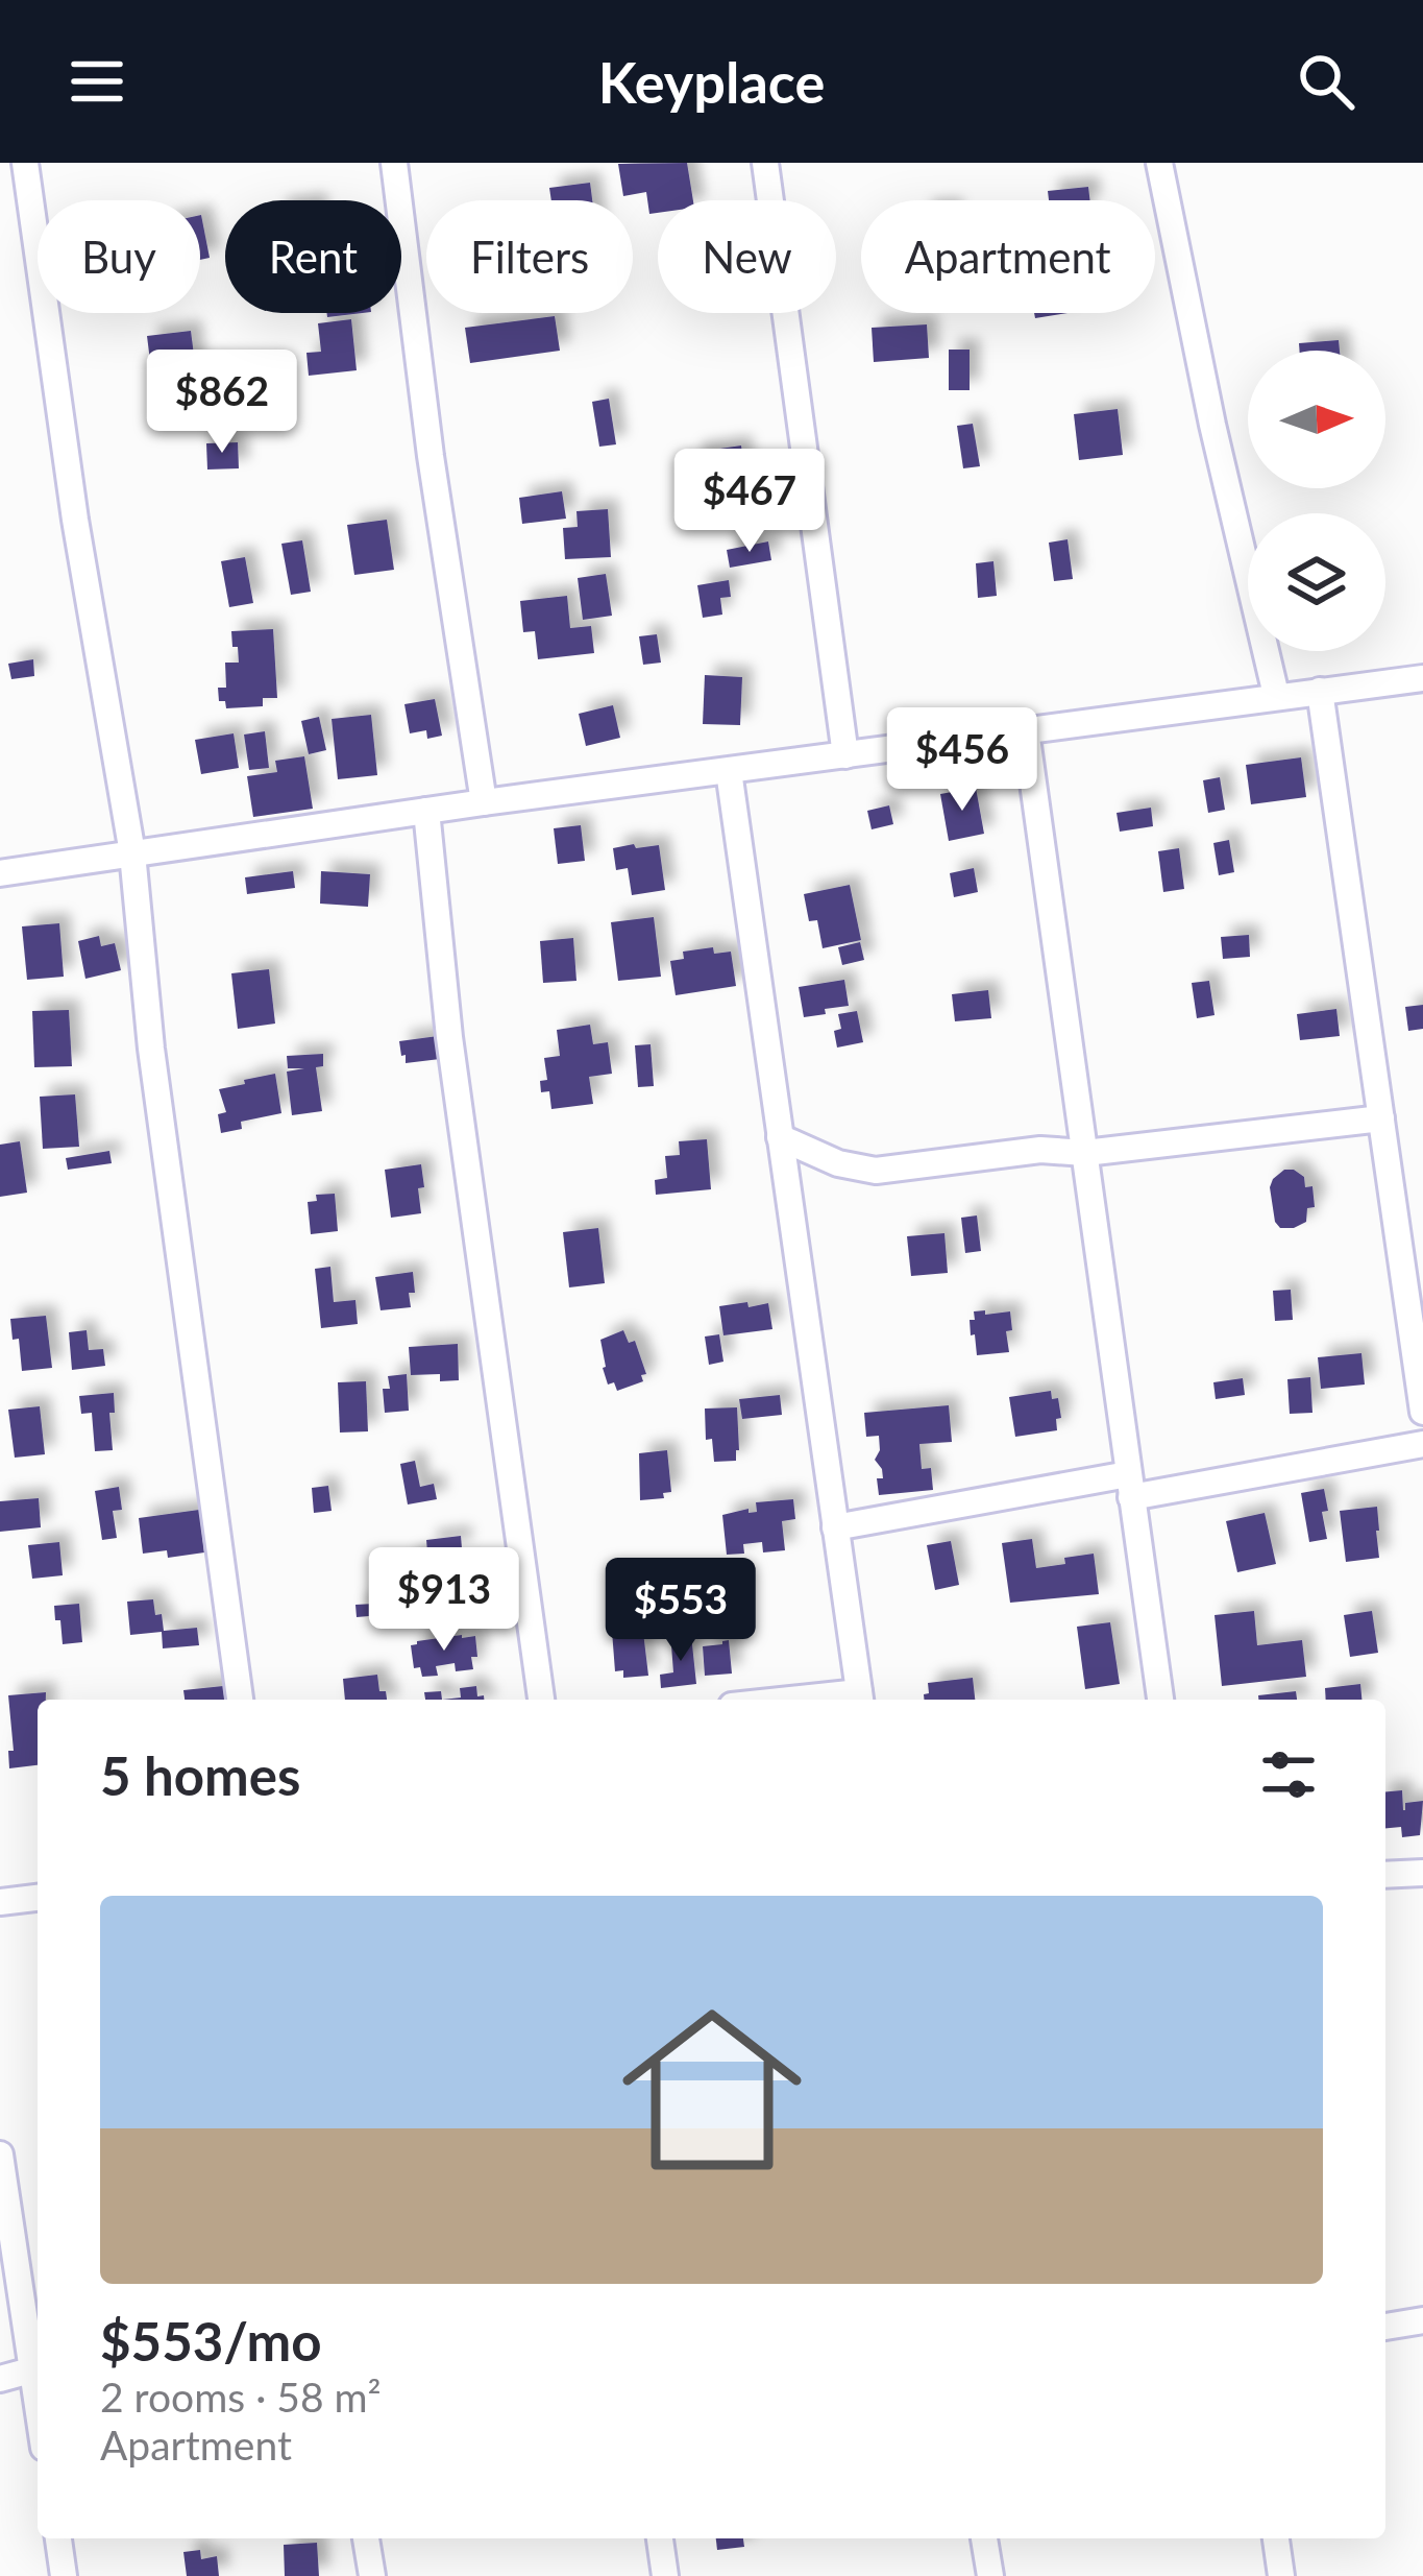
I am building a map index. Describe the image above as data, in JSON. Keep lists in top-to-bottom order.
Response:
{
  "north": "right",
  "page": {
    "header": "Keyplace",
    "chip": [
      "Buy",
      "Rent",
      "Filters",
      "New",
      "Apartment"
    ],
    "price": [
      "$862",
      "$467",
      "$456",
      "$913",
      "$553"
    ],
    "heading": "5 homes",
    "list": [
      {
        "name": "$553/mo",
        "note": "2 rooms · 58 m² · Apartment"
      }
    ]
  }
}
